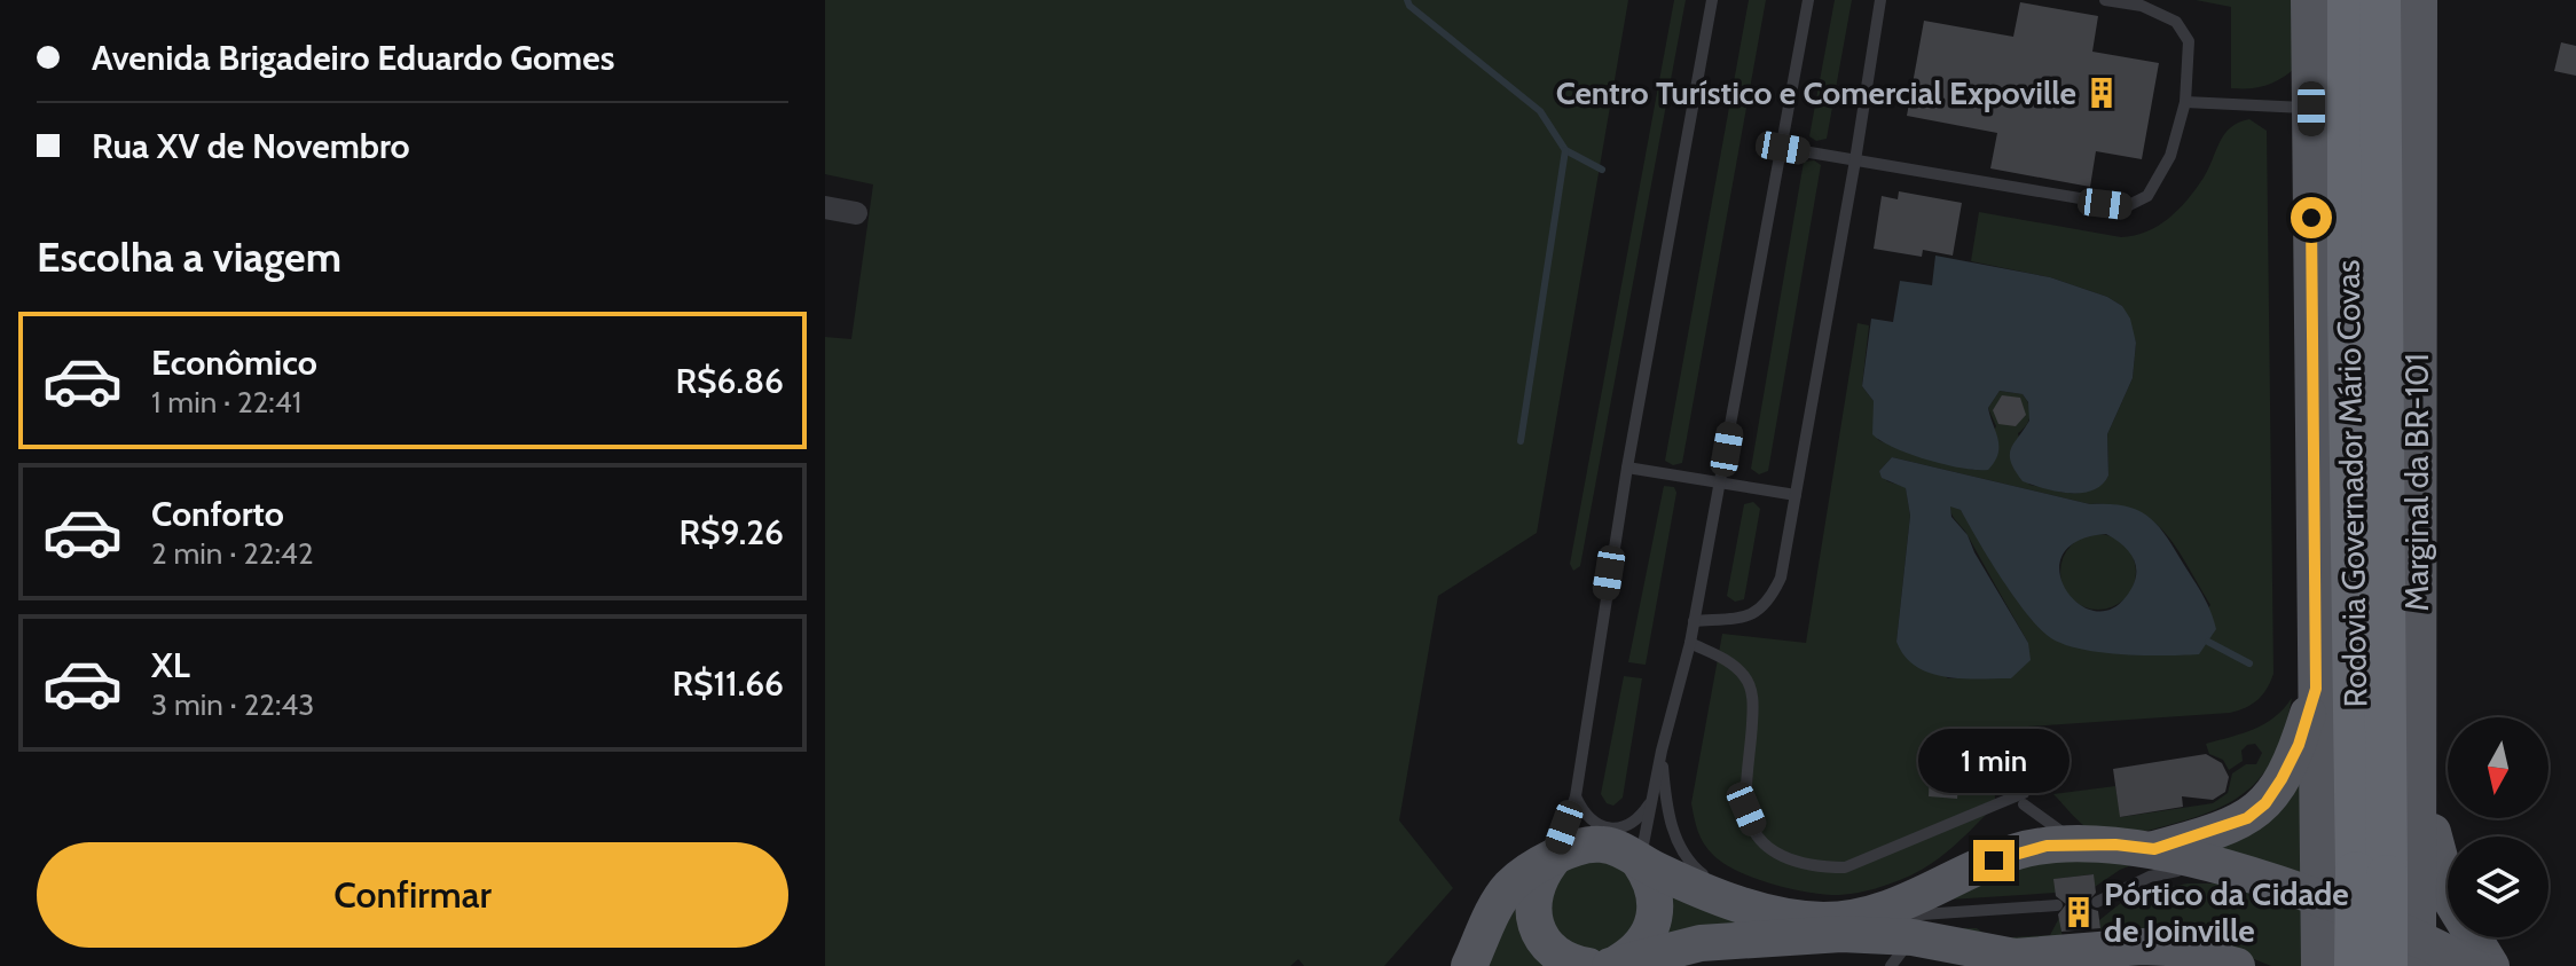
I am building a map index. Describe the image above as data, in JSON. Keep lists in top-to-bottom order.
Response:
{
  "streets": {
    "highway": ["Rodovia Governador Mário Covas"],
    "main road": ["Marginal da BR-101"]
  },
  "crossings": [
    ["Marginal da BR-101", "Rodovia Governador Mário Covas"]
  ],
  "places": {
    "building": ["Centro Turístico e Comercial Expoville", "Pórtico da Cidade de Joinville"]
  },
  "north": "bottom",
  "page": {
    "banner": ["Avenida Brigadeiro Eduardo Gomes", "Rua XV de Novembro"],
    "heading": "Escolha a viagem",
    "list": [
      {
        "name": "Econômico",
        "note": "1 min · 22:41",
        "value": "R$6.86"
      },
      {
        "name": "Conforto",
        "note": "2 min · 22:42",
        "value": "R$9.26"
      },
      {
        "name": "XL",
        "note": "3 min · 22:43",
        "value": "R$11.66"
      }
    ],
    "bubble": "1 min",
    "buttons": "Confirmar"
  }
}
